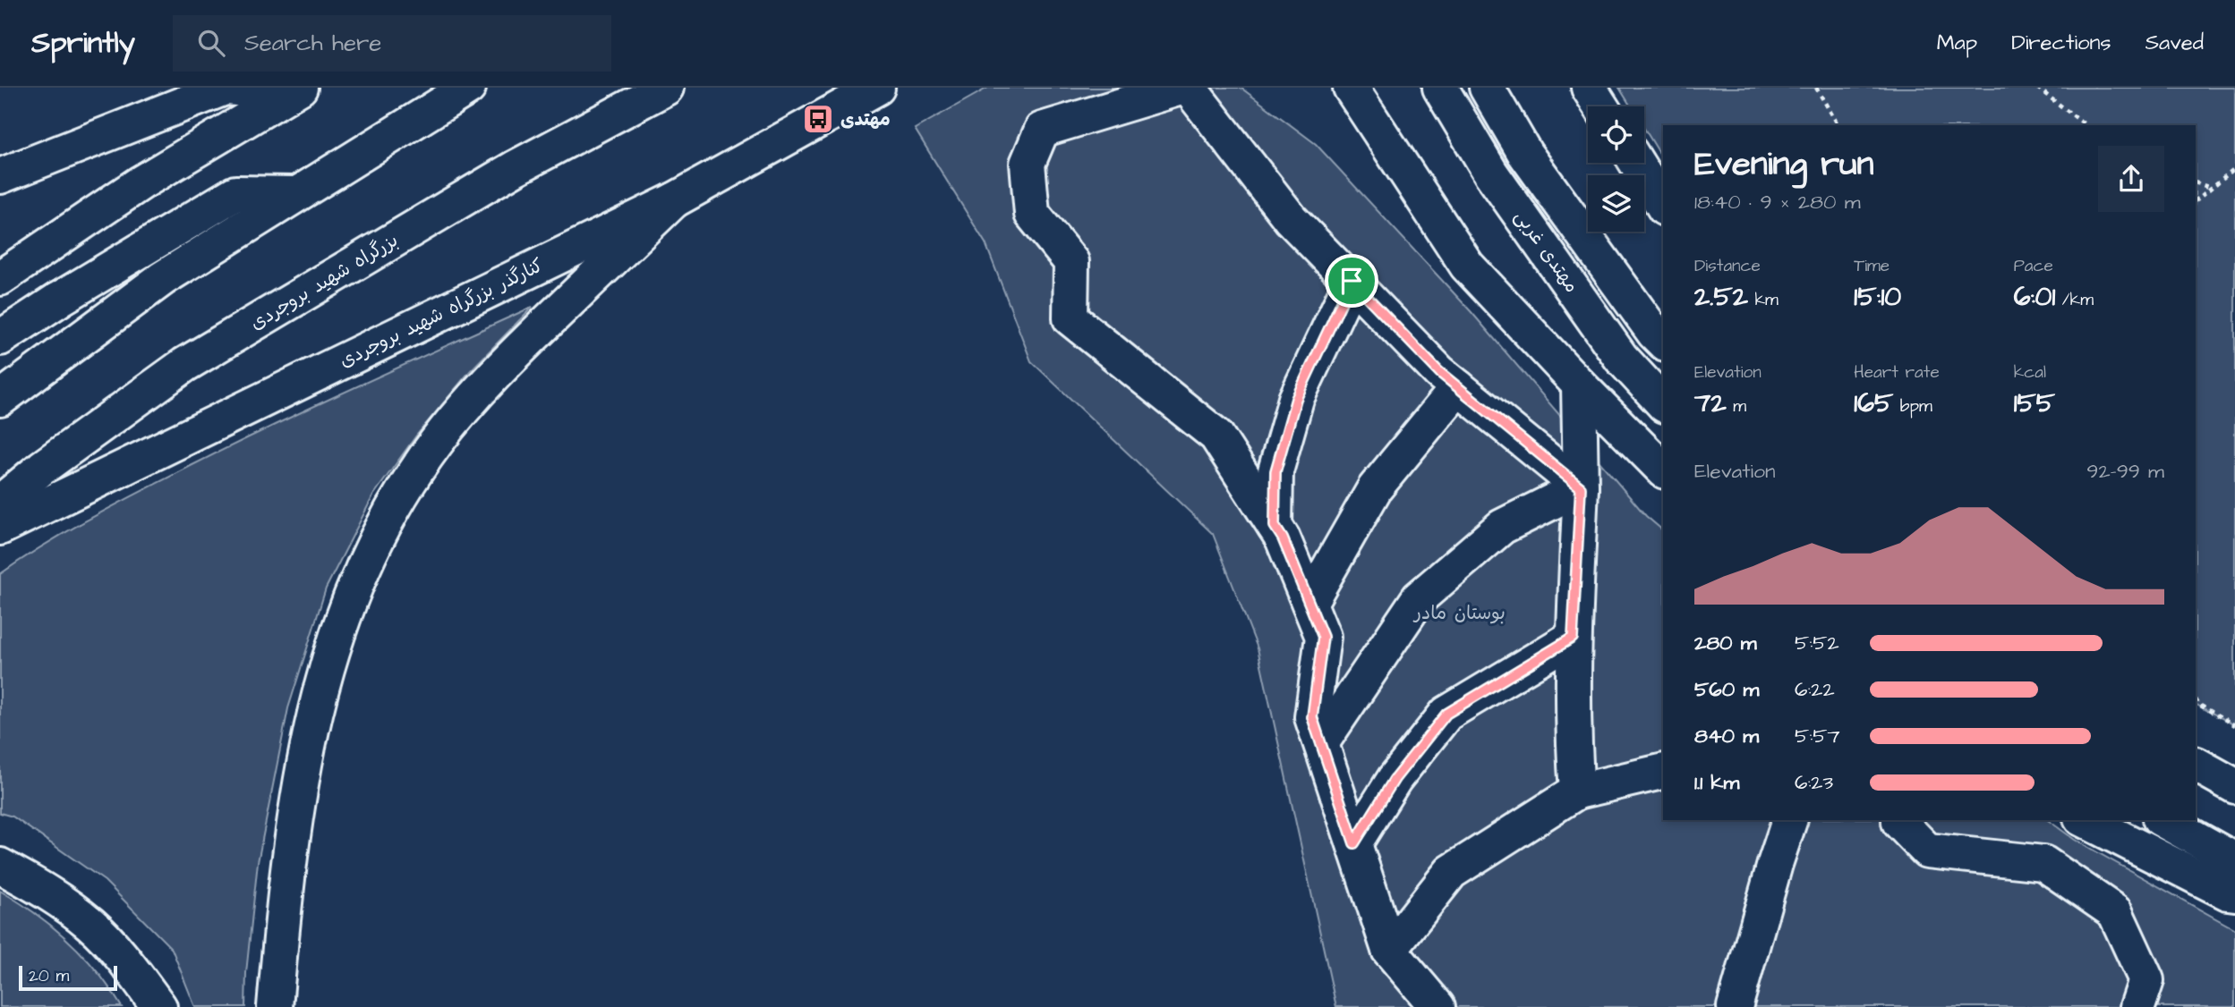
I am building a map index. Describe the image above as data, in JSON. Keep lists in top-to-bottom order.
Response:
{
  "streets": {
    "main road": ["مهتدی غربی", "بزرگراه شهید بروجردی", "کنارگذر بزرگراه شهید بروجردی"]
  },
  "parks": ["بوستان مادر"],
  "places": {
    "bus stop": ["مهتدی"]
  },
  "scale_bar": "20 m",
  "page": {
    "header": "Sprintly",
    "search": "Search here",
    "nav": ["Map", "Directions", "Saved"],
    "heading": ["Evening run", "18:40 · 9 × 280 m"],
    "stats": [
      ["Distance", "2.52 km"],
      ["Time", "15:10"],
      ["Pace", "6:01 /km"],
      ["Elevation", "72 m"],
      ["Heart rate", "165 bpm"],
      ["kcal", "155"]
    ],
    "chart": ["Elevation", "92–99 m"],
    "list": [
      {
        "name": "280 m",
        "note": "5:52"
      },
      {
        "name": "560 m",
        "note": "6:22"
      },
      {
        "name": "840 m",
        "note": "5:57"
      },
      {
        "name": "1.1 km",
        "note": "6:23"
      }
    ],
    "scale": "20 m"
  }
}
